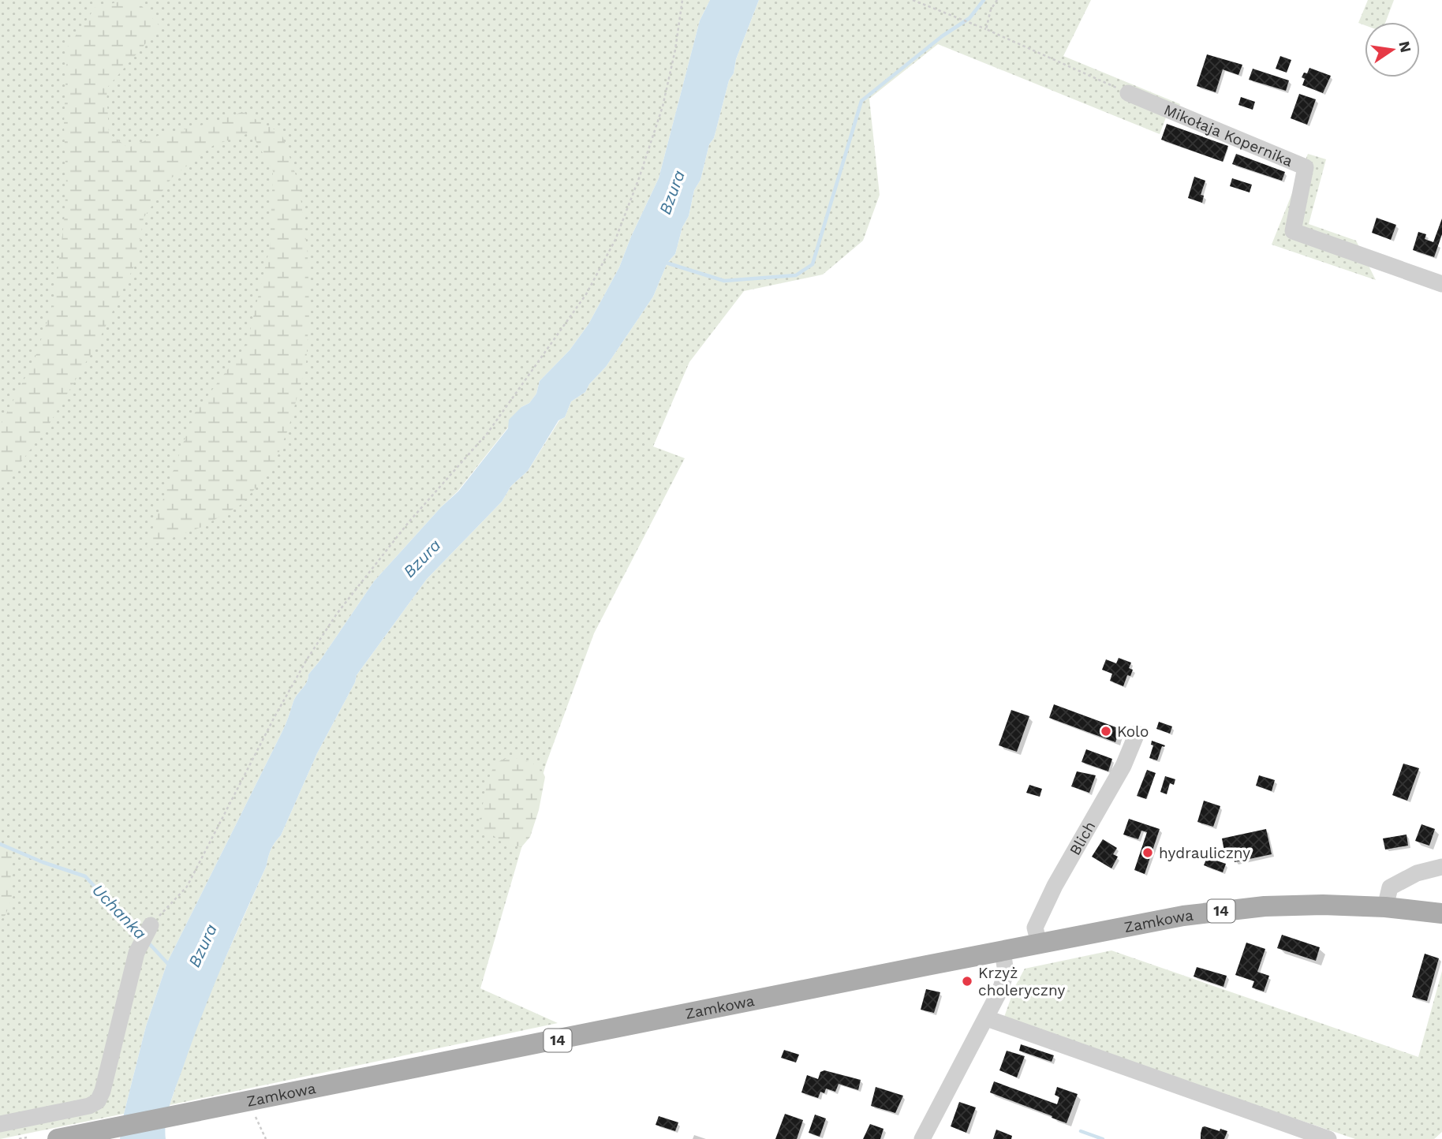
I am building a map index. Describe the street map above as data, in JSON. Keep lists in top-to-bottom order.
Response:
{
  "streets": {
    "main road": ["14", "Zamkowa"],
    "street": ["Mikołaja Kopernika", "Blich"]
  },
  "crossings": [
    ["Blich", "Zamkowa"]
  ],
  "water": ["Bzura", "Uchanka"],
  "places": ["Kolo", "hydrauliczny", "Krzyż choleryczny"],
  "north": "right"
}
